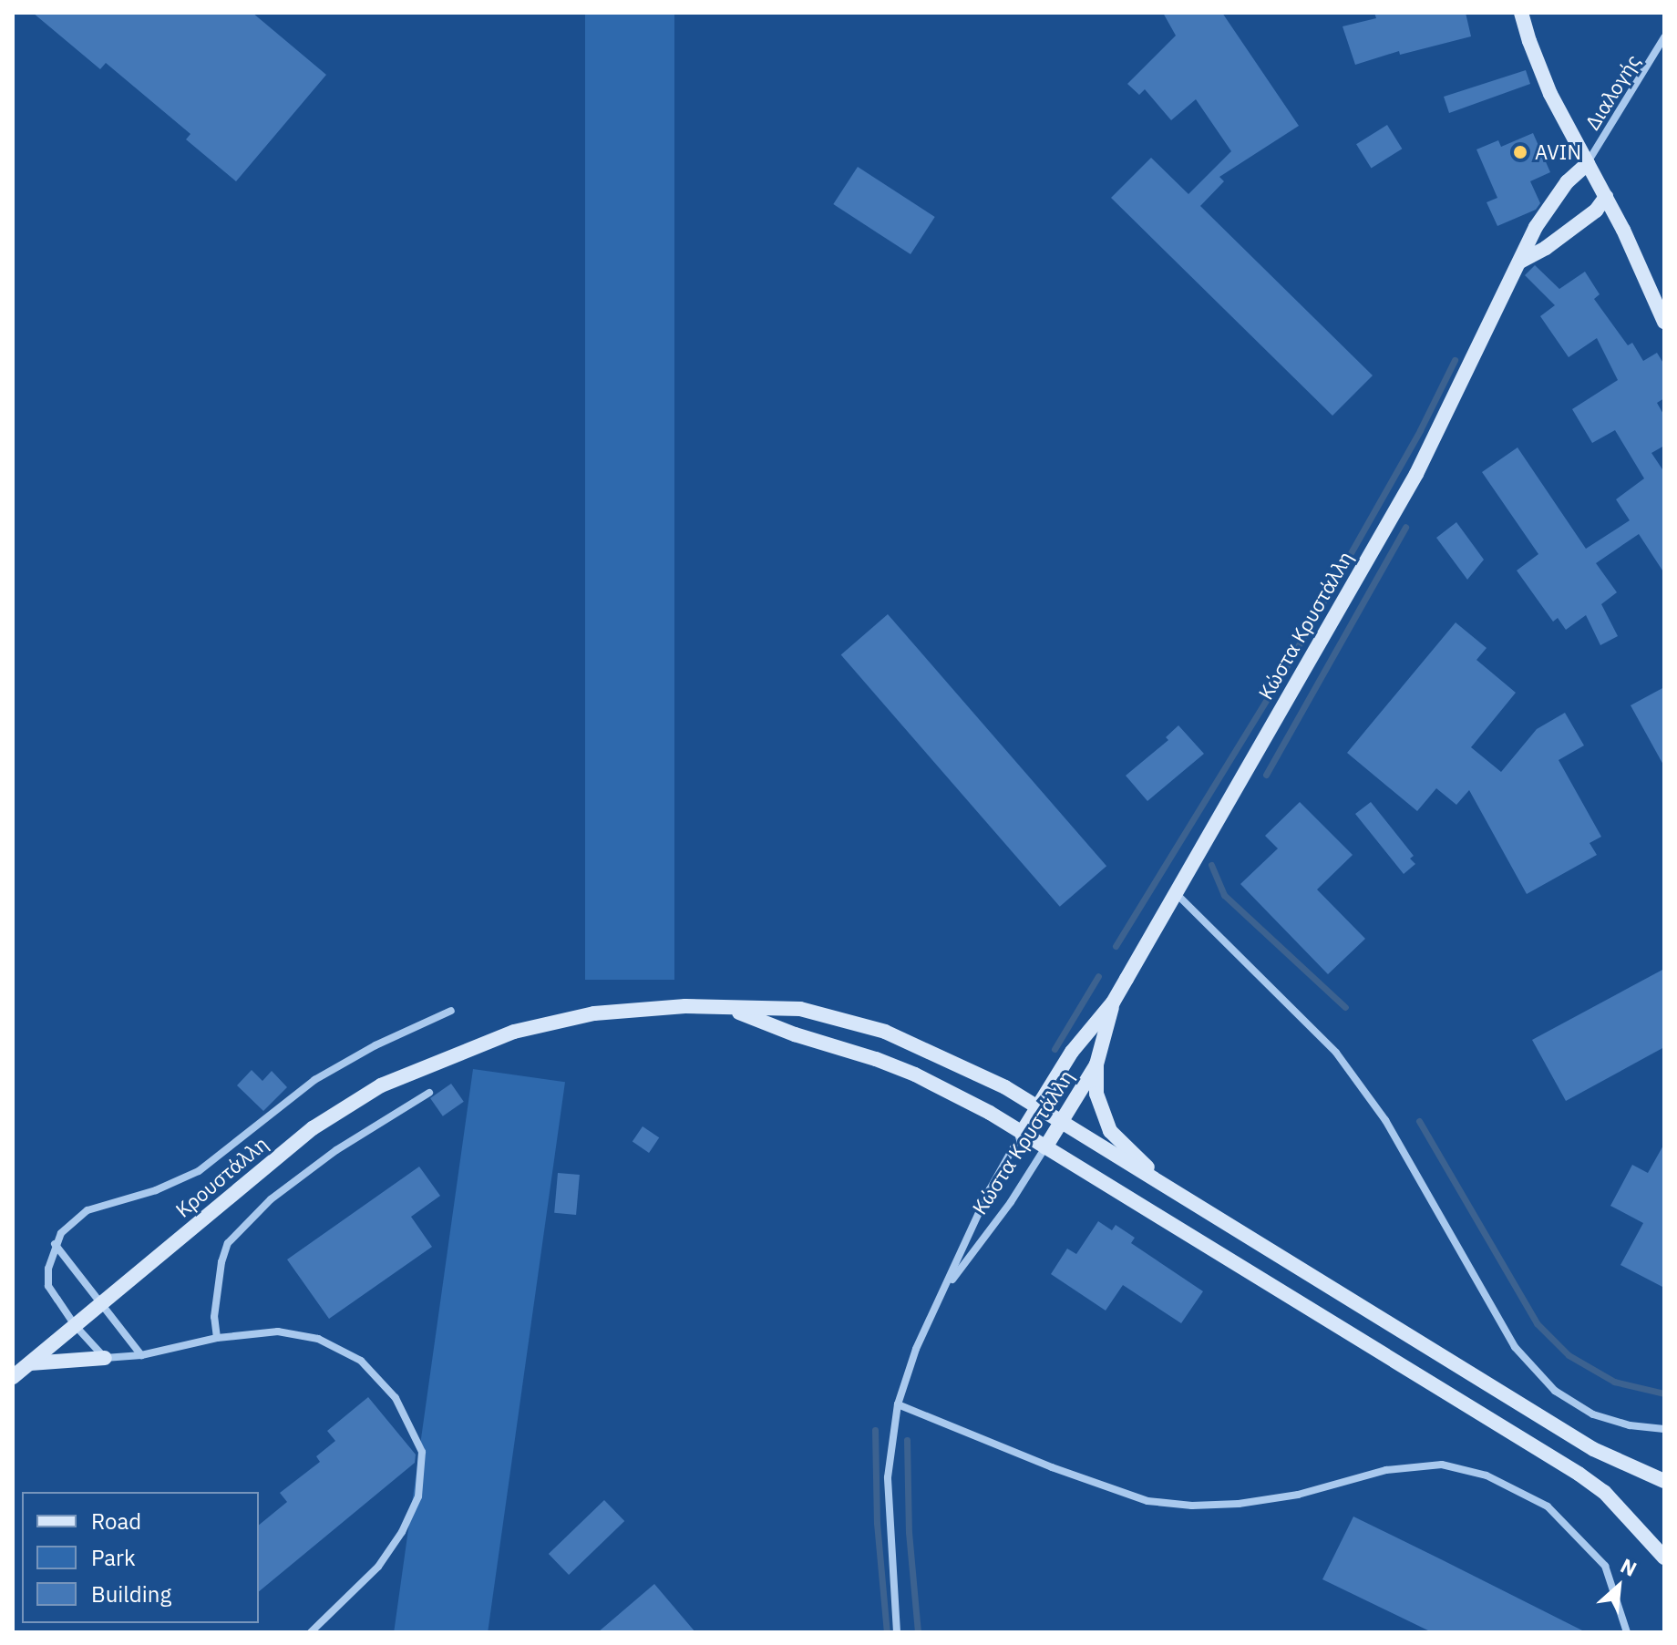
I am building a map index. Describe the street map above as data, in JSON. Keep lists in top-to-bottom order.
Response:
{
  "streets": {
    "street": ["Διαλογής", "Κώστα Κρυστάλλη", "Κρουστάλλη"]
  },
  "crossings": [
    ["Διαλογής", "Κώστα Κρυστάλλη"]
  ],
  "places": ["AVIN"],
  "legend": ["Road", "Park", "Building"],
  "north": "top right"
}
